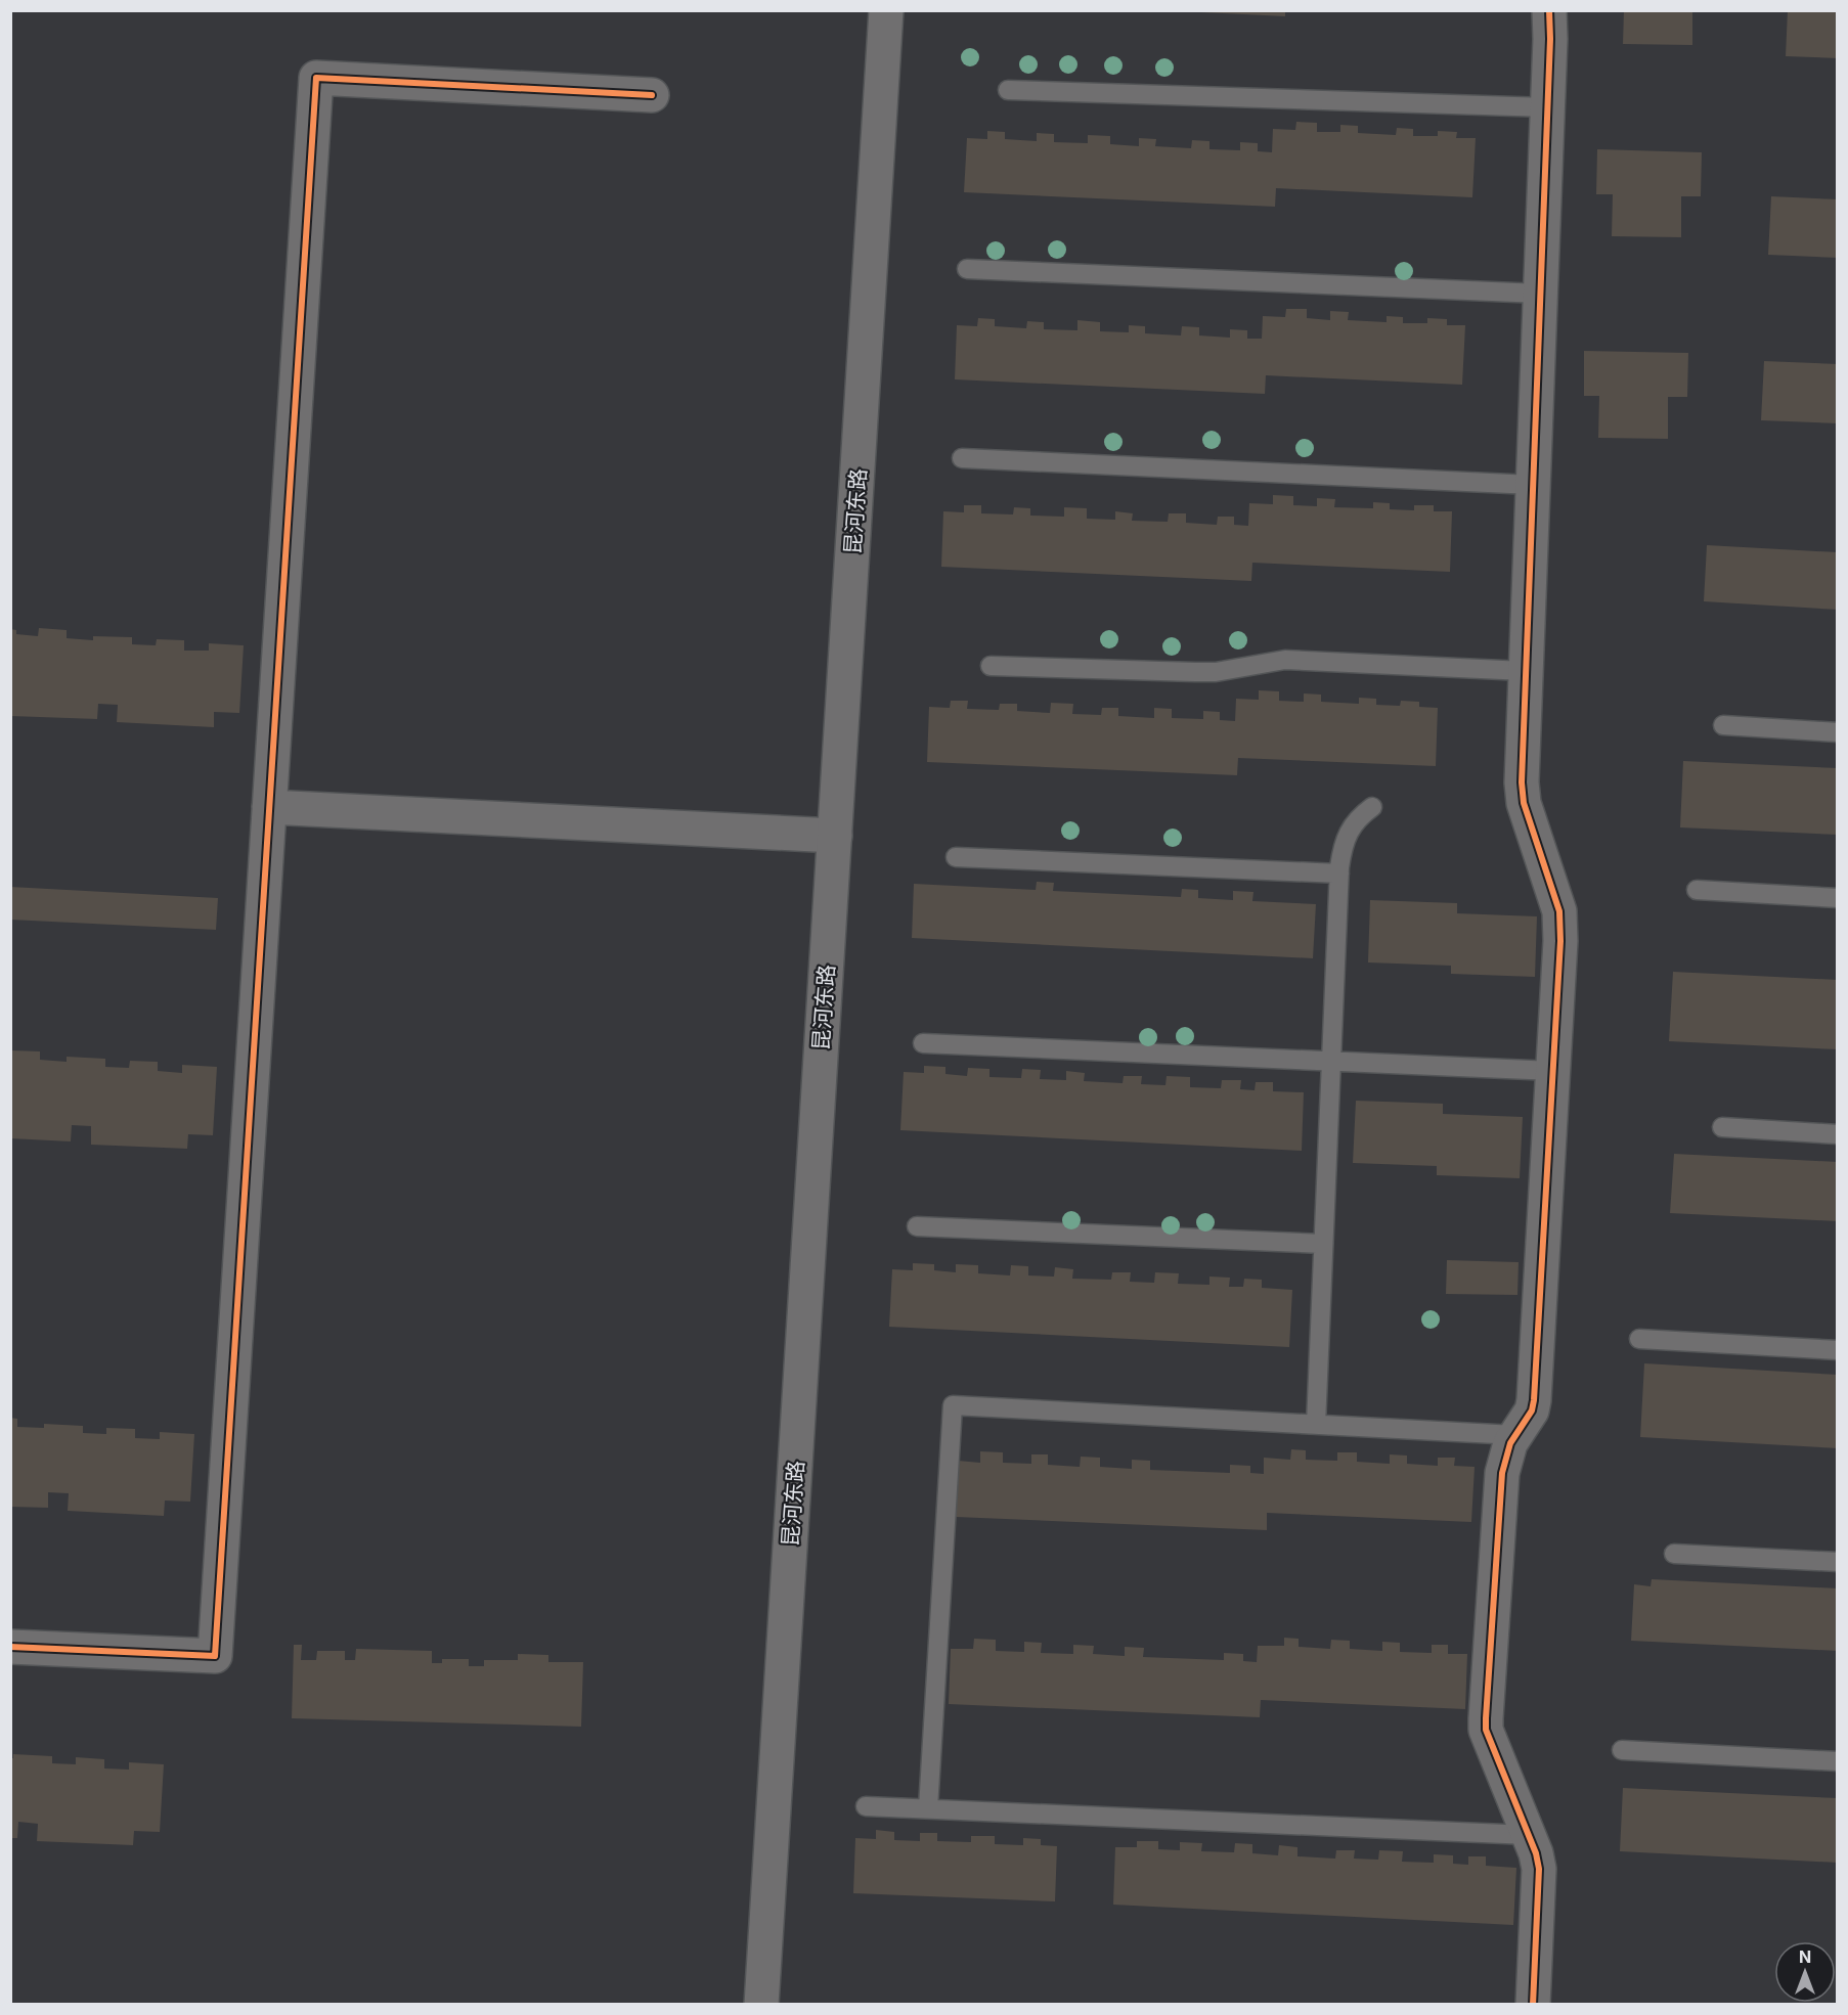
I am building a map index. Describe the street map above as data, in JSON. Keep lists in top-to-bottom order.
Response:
{
  "streets": {
    "street": ["昆河东路"]
  },
  "north": "top"
}
